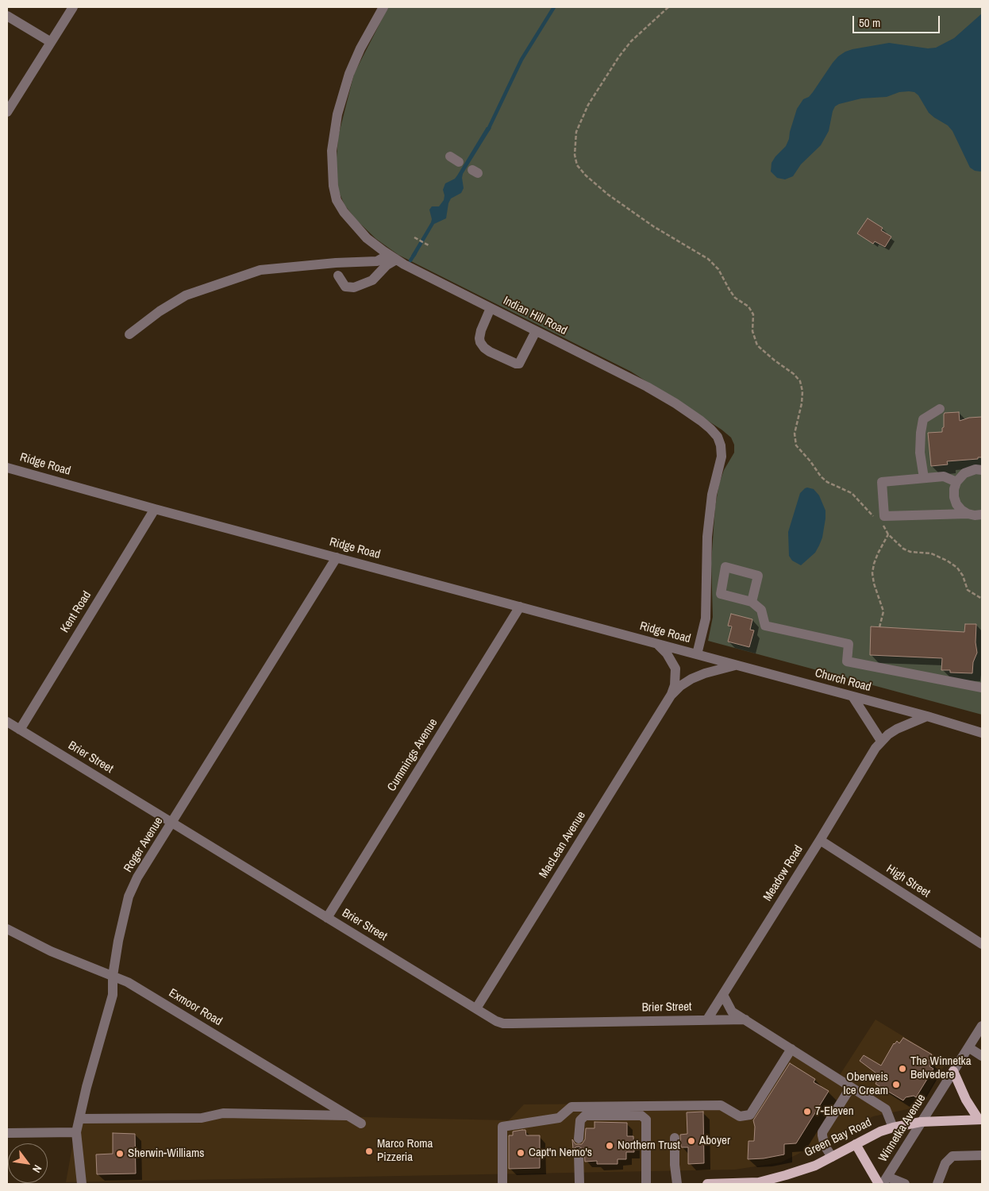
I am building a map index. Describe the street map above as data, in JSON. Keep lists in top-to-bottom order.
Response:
{
  "streets": {
    "main road": ["Green Bay Road"],
    "street": [
      "Indian Hill Road",
      "Ridge Road",
      "Kent Road",
      "Church Road",
      "Cummings Avenue",
      "Brier Street",
      "Roger Avenue",
      "MacLean Avenue",
      "Meadow Road",
      "High Street",
      "Exmoor Road",
      "Winnetka Avenue"
    ]
  },
  "crossings": [
    ["Indian Hill Road", "Ridge Road"],
    ["Indian Hill Road", "Church Road"],
    ["Ridge Road", "Kent Road"],
    ["Ridge Road", "Church Road"],
    ["Ridge Road", "Cummings Avenue"],
    ["Ridge Road", "Roger Avenue"],
    ["Ridge Road", "MacLean Avenue"],
    ["Kent Road", "Brier Street"],
    ["Church Road", "MacLean Avenue"],
    ["Church Road", "Meadow Road"],
    ["Cummings Avenue", "Brier Street"],
    ["Brier Street", "Roger Avenue"],
    ["Brier Street", "MacLean Avenue"],
    ["Brier Street", "Meadow Road"],
    ["Roger Avenue", "Exmoor Road"],
    ["Meadow Road", "High Street"],
    ["Winnetka Avenue", "Green Bay Road"]
  ],
  "places": [
    "The Winnetka Belvedere",
    "Oberweis Ice Cream",
    "7-Eleven",
    "Aboyer",
    "Northern Trust",
    "Marco Roma Pizzeria",
    "Capt'n Nemo's",
    "Sherwin-Williams"
  ],
  "scale_bar": "50 m",
  "north": "bottom right"
}
